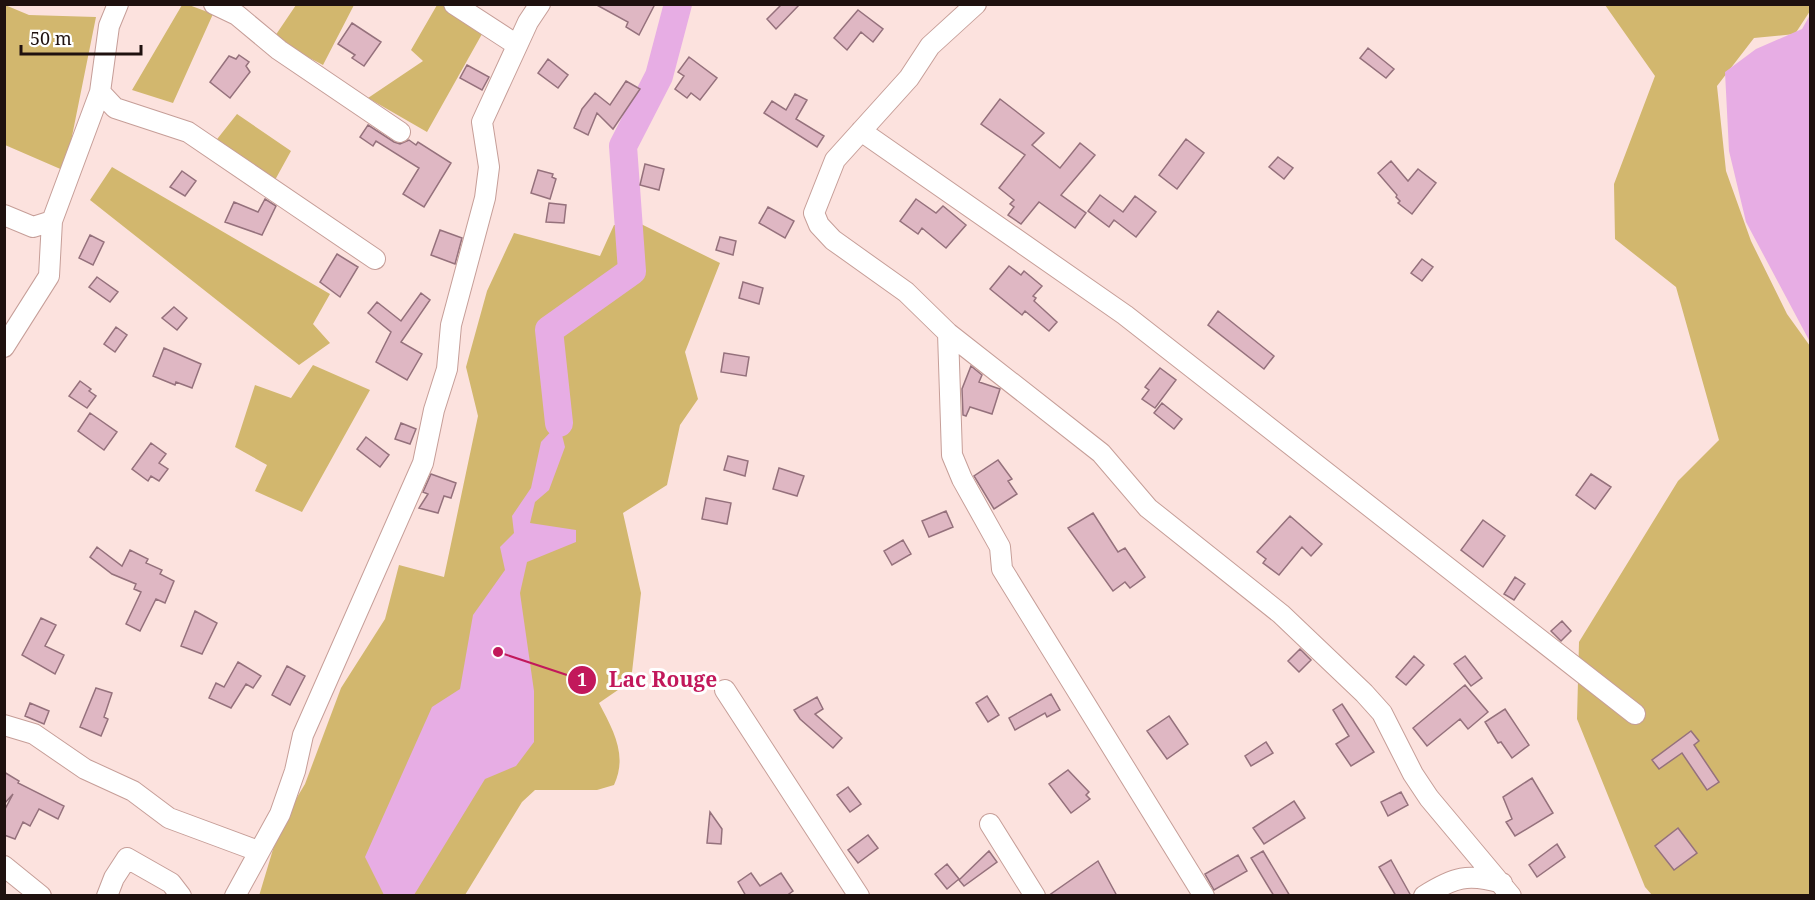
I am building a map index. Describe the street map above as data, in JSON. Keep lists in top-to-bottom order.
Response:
{
  "places": ["Lac Rouge"],
  "scale_bar": "50 m"
}
